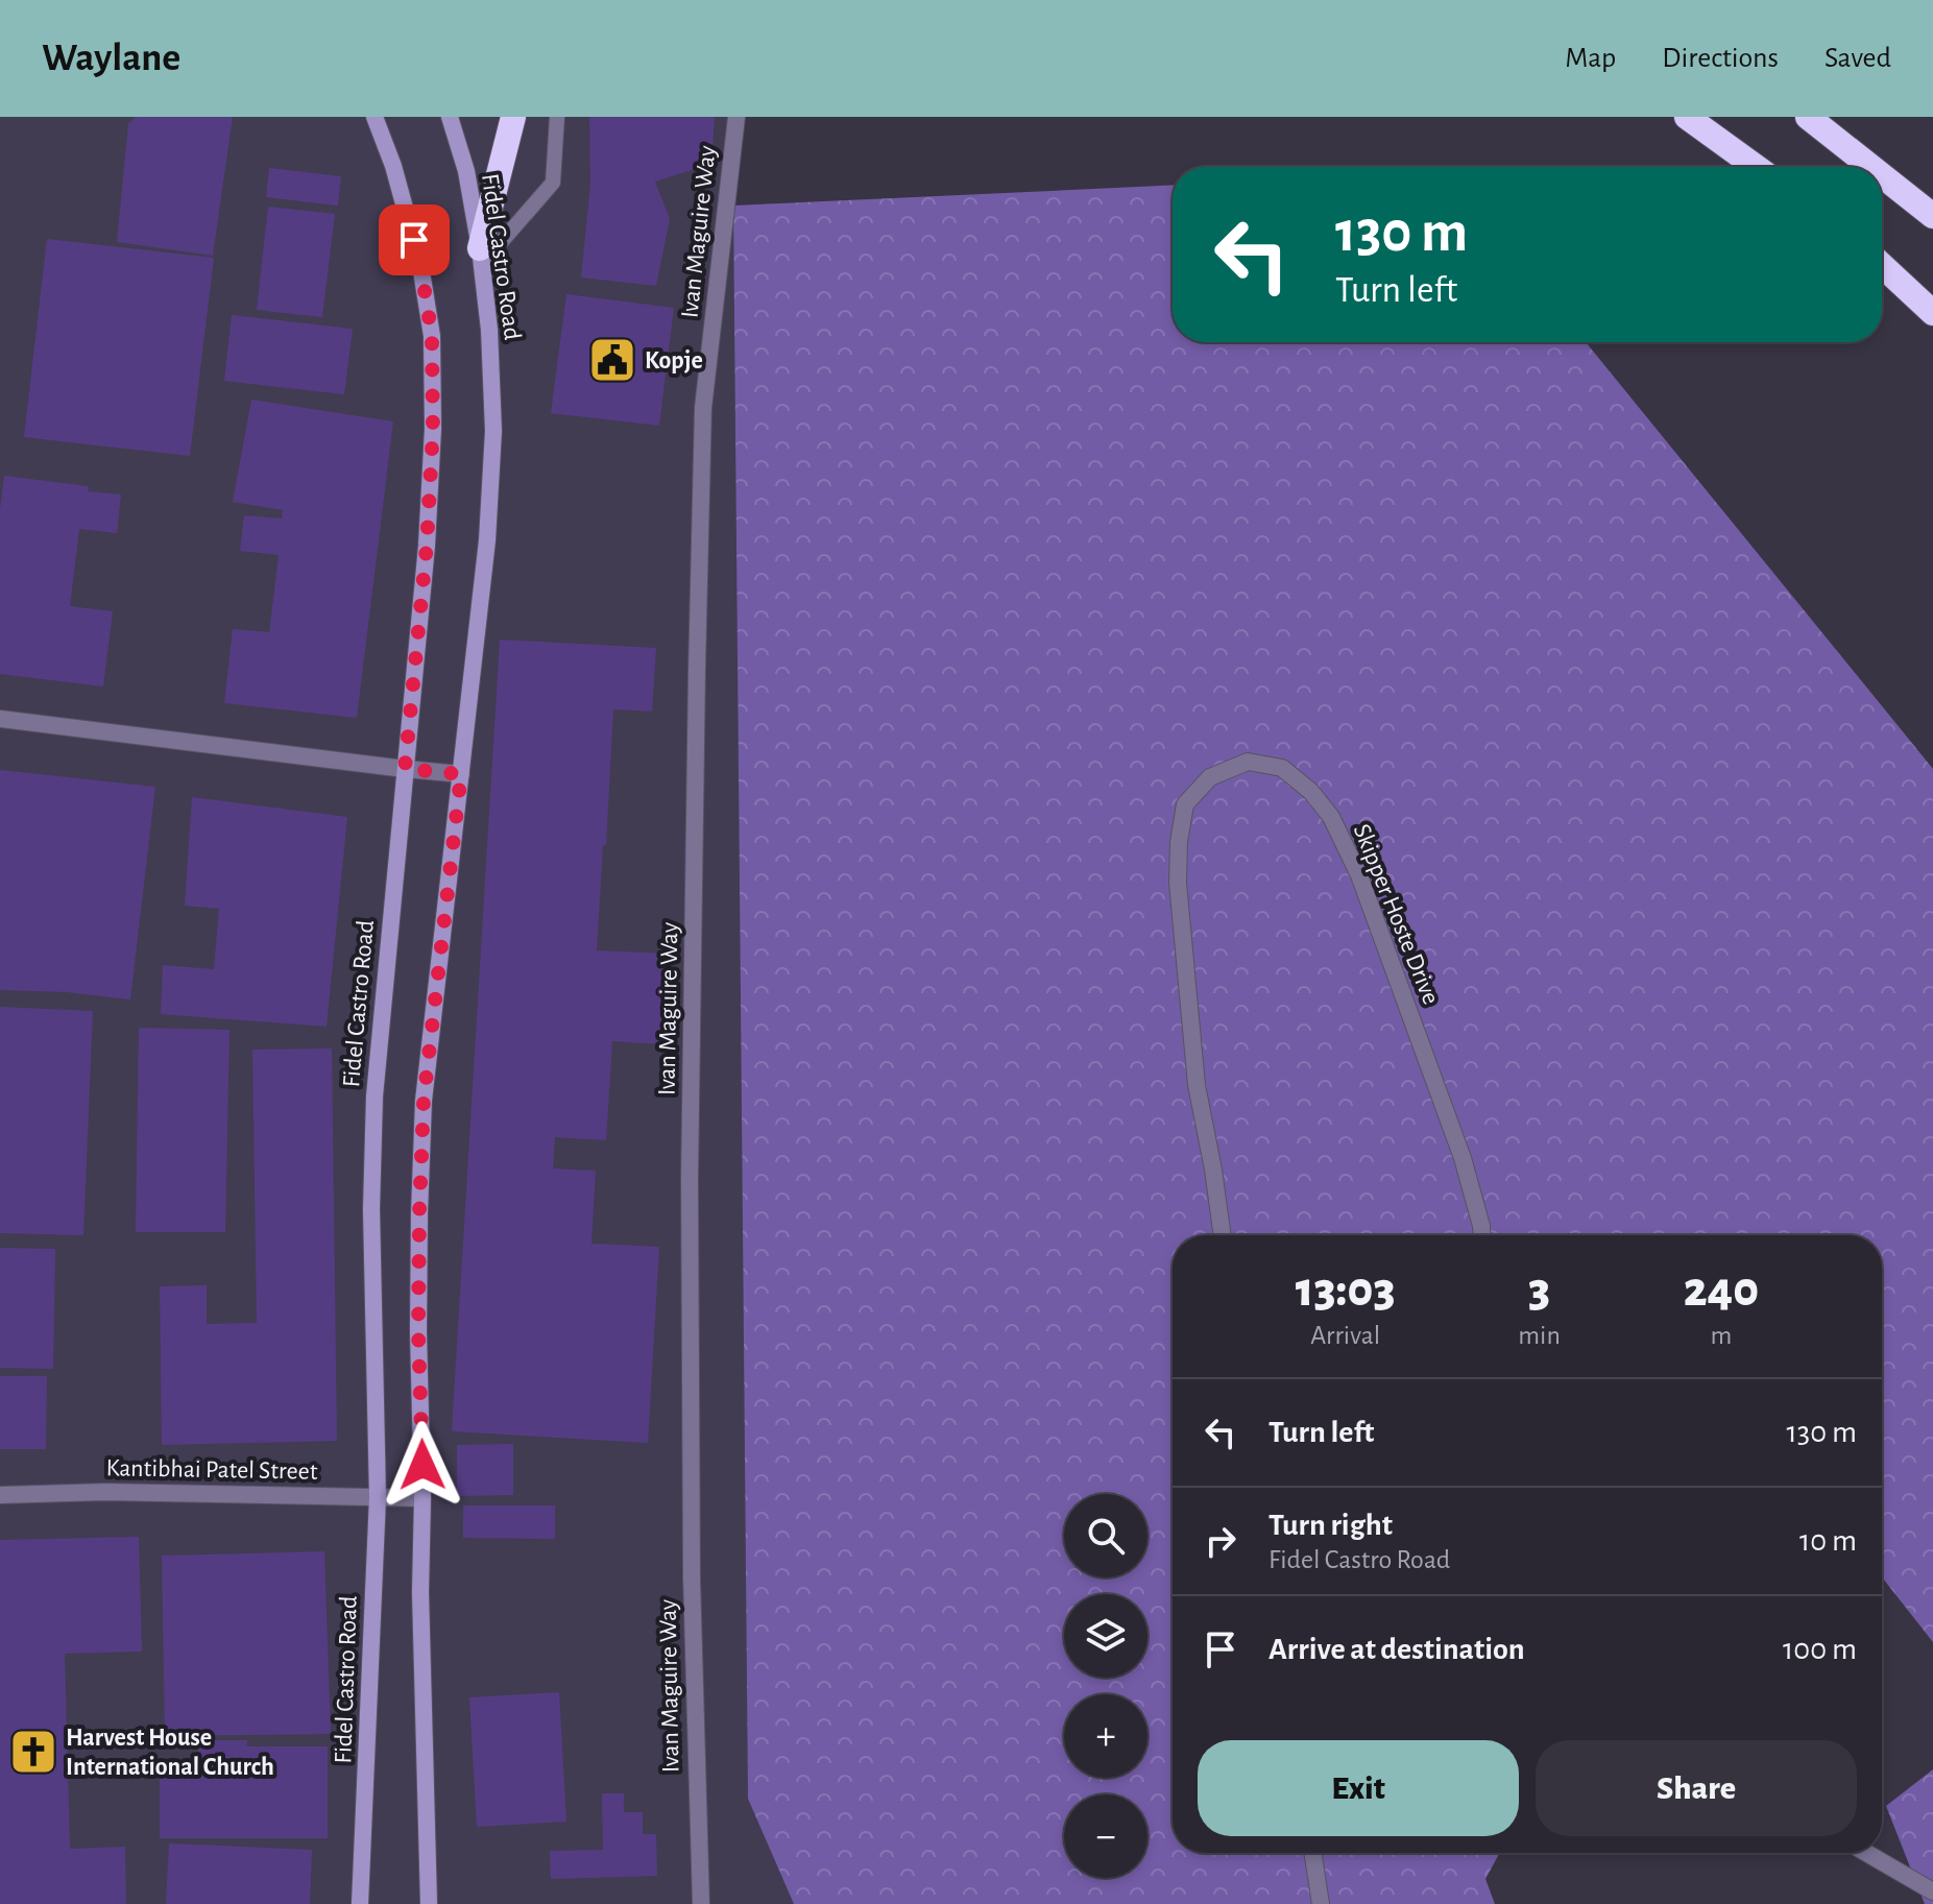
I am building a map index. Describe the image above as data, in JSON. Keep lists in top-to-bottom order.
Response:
{
  "streets": {
    "main road": ["Fidel Castro Road"],
    "street": ["Ivan Maguire Way", "Skipper Hoste Drive", "Kantibhai Patel Street"]
  },
  "crossings": [
    ["Fidel Castro Road", "Kantibhai Patel Street"]
  ],
  "places": {
    "public building": ["Kopje"],
    "church": ["Harvest House International Church"]
  },
  "page": {
    "header": "Waylane",
    "nav": ["Map", "Directions", "Saved"],
    "turn": ["130 m", "Turn left"],
    "eta": [
      "13:03",
      "Arrival",
      "3",
      "min",
      "240",
      "m"
    ],
    "list": [
      {
        "name": "Turn left",
        "value": "130 m"
      },
      {
        "name": "Turn right",
        "note": "Fidel Castro Road",
        "value": "10 m"
      },
      {
        "name": "Arrive at destination",
        "value": "100 m"
      }
    ],
    "map_buttons": ["+", "−"],
    "buttons": ["Exit", "Share"]
  }
}
